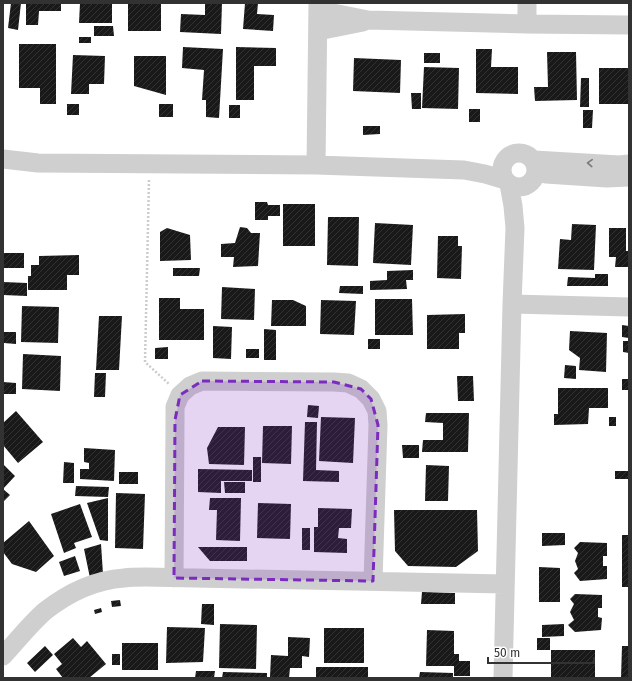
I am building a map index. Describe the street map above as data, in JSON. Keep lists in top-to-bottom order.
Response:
{
  "scale_bar": "50 m"
}
